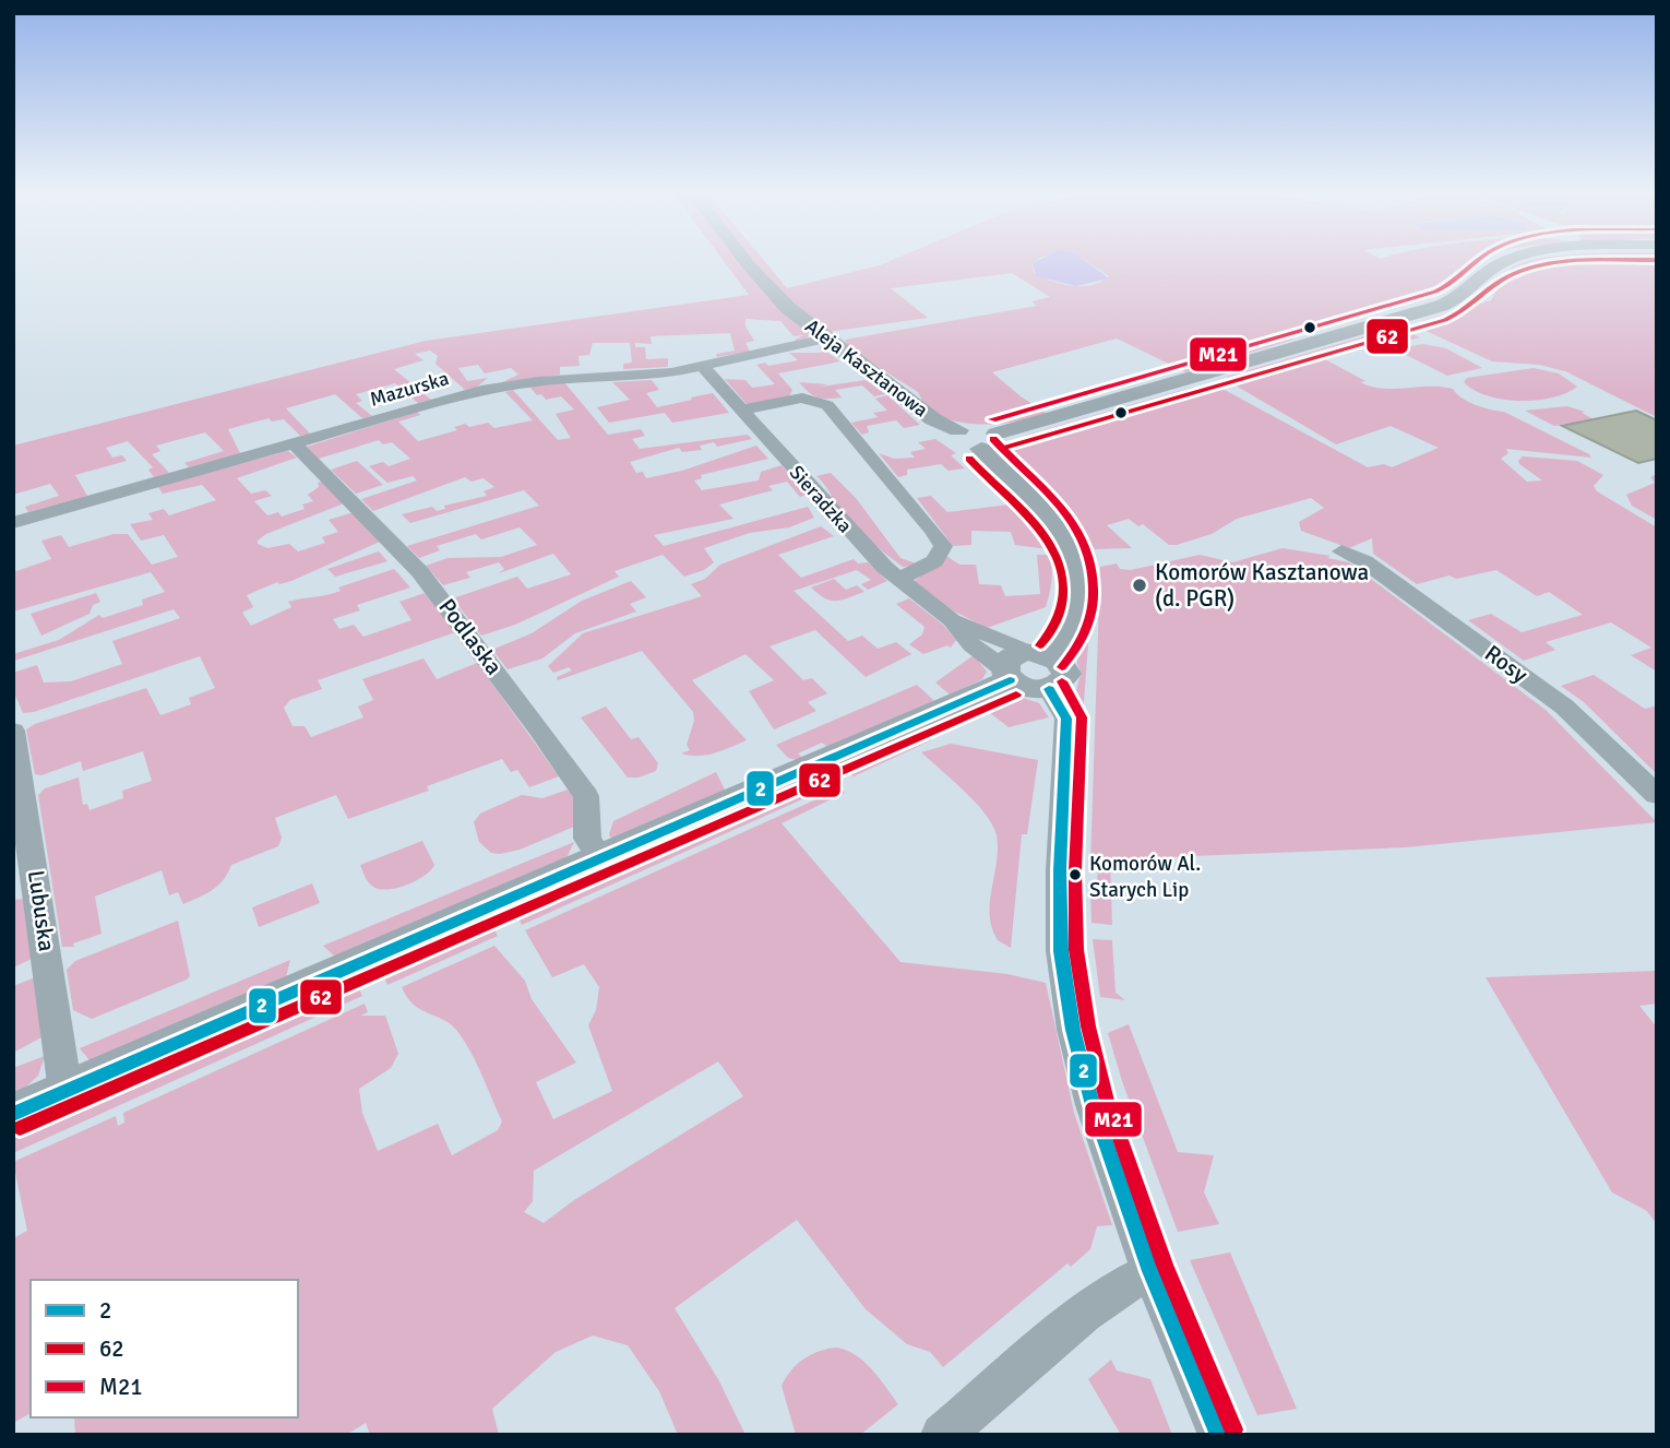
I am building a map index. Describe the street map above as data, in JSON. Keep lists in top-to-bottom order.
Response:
{
  "streets": {
    "street": [
      "Aleja Kasztanowa",
      "Mazurska",
      "Sieradzka",
      "Podlaska",
      "Rosy",
      "Lubuska"
    ]
  },
  "crossings": [
    ["Aleja Kasztanowa", "Mazurska"],
    ["Mazurska", "Sieradzka"],
    ["Mazurska", "Podlaska"]
  ],
  "places": ["Komorów Kasztanowa (d. PGR)", "Komorów Al. Starych Lip"],
  "lines": ["transit line M21", "transit line 62", "transit line 2"],
  "legend": ["2", "62", "M21"]
}
